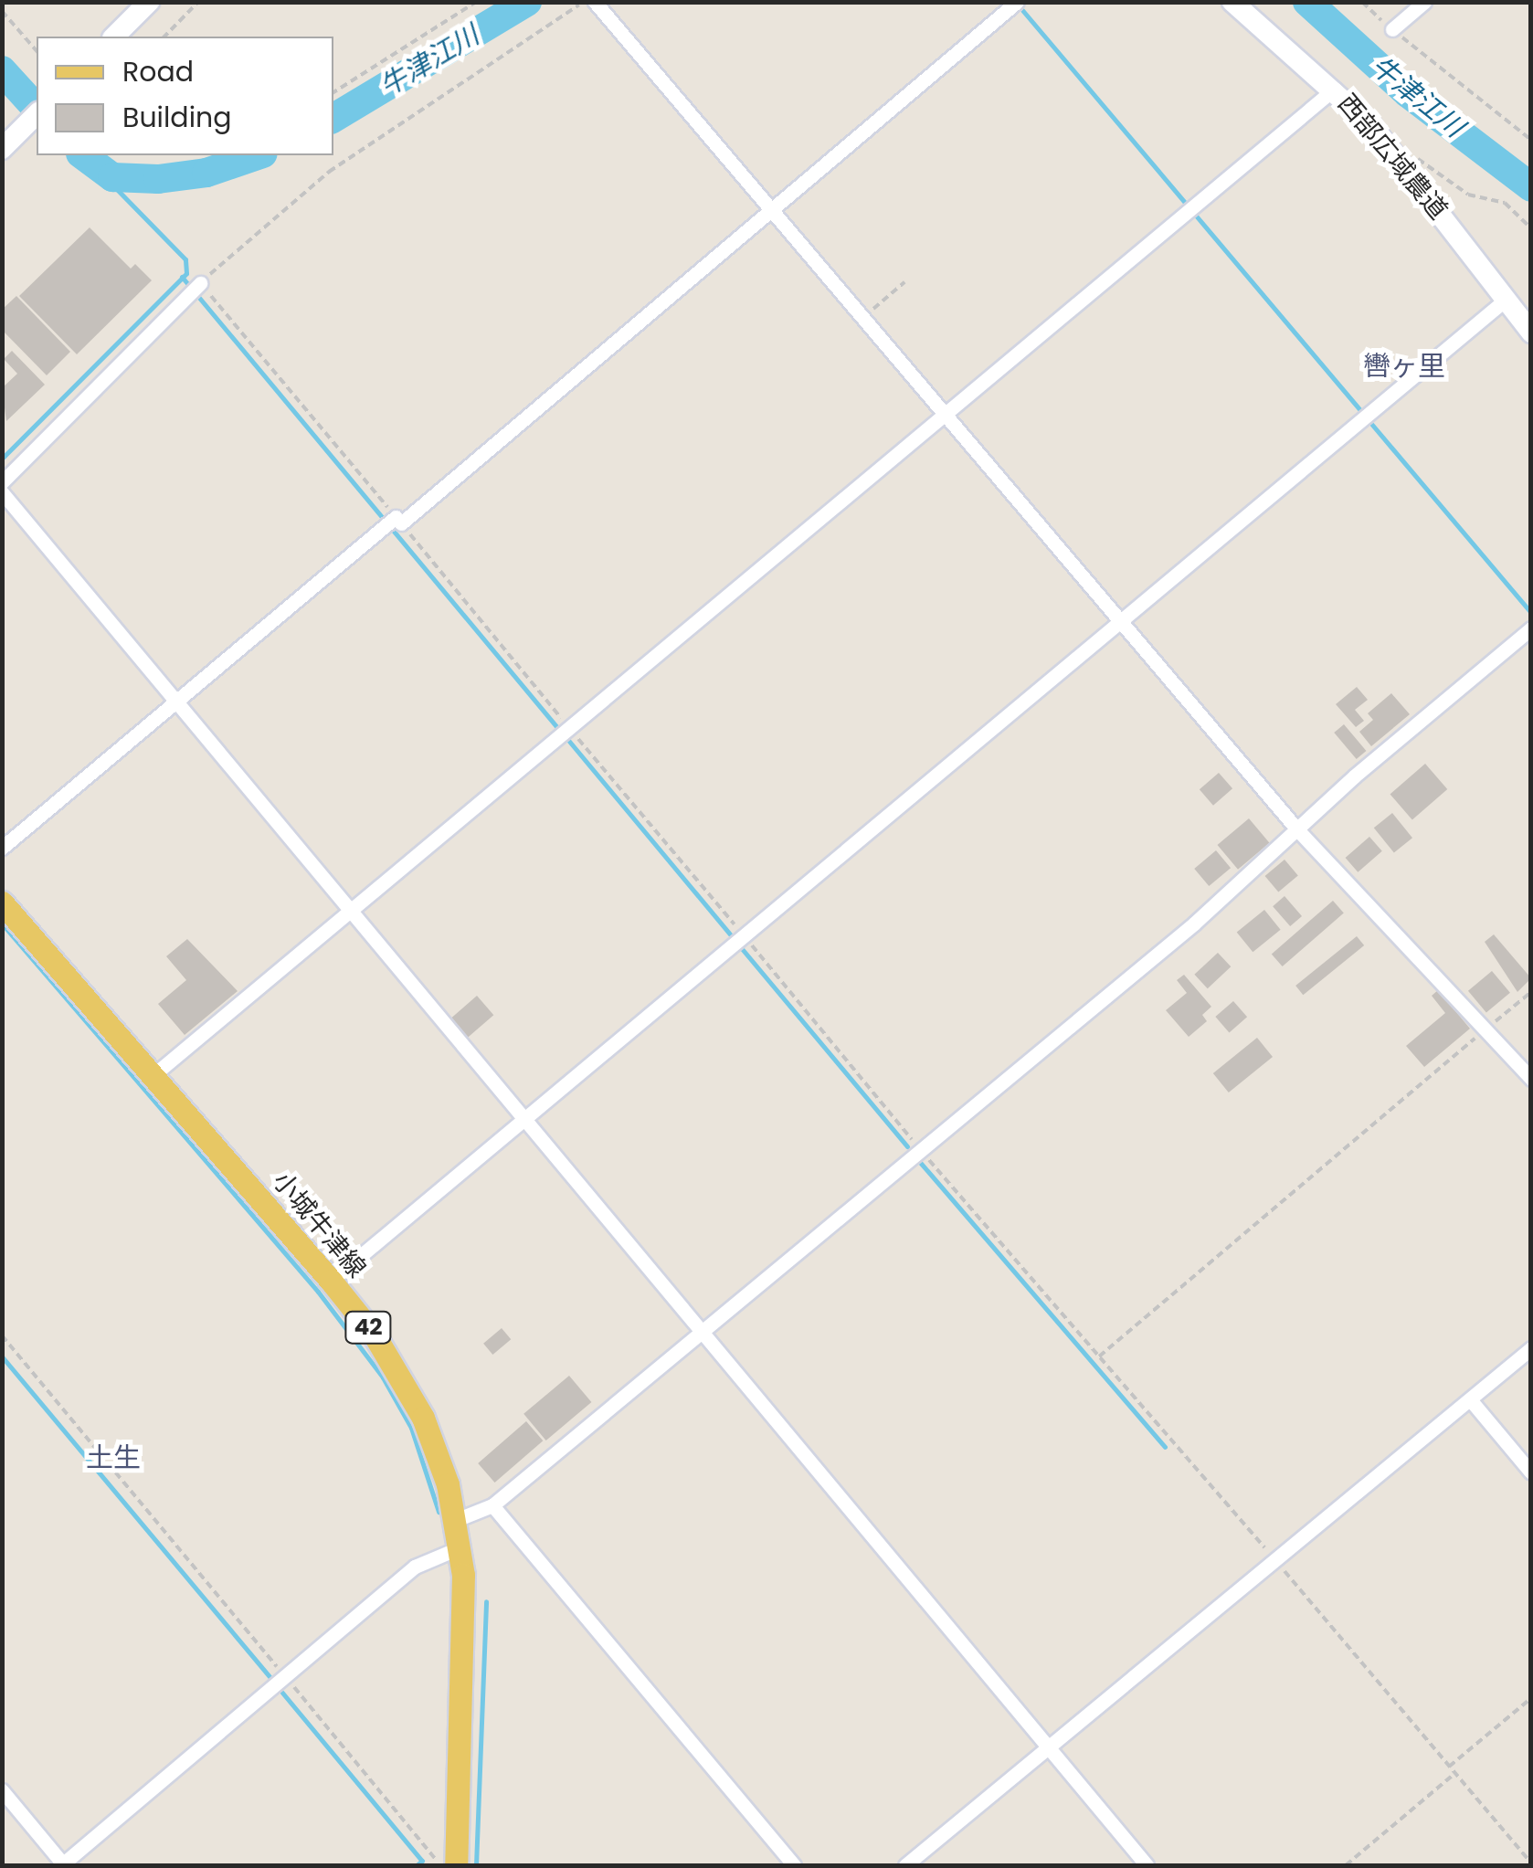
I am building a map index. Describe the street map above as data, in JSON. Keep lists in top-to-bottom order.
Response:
{
  "streets": {
    "main road": ["小城牛津線", "42"],
    "street": ["西部広域農道"]
  },
  "districts": ["轡ヶ里", "土生"],
  "water": ["牛津江川"],
  "legend": ["Road", "Building"]
}
